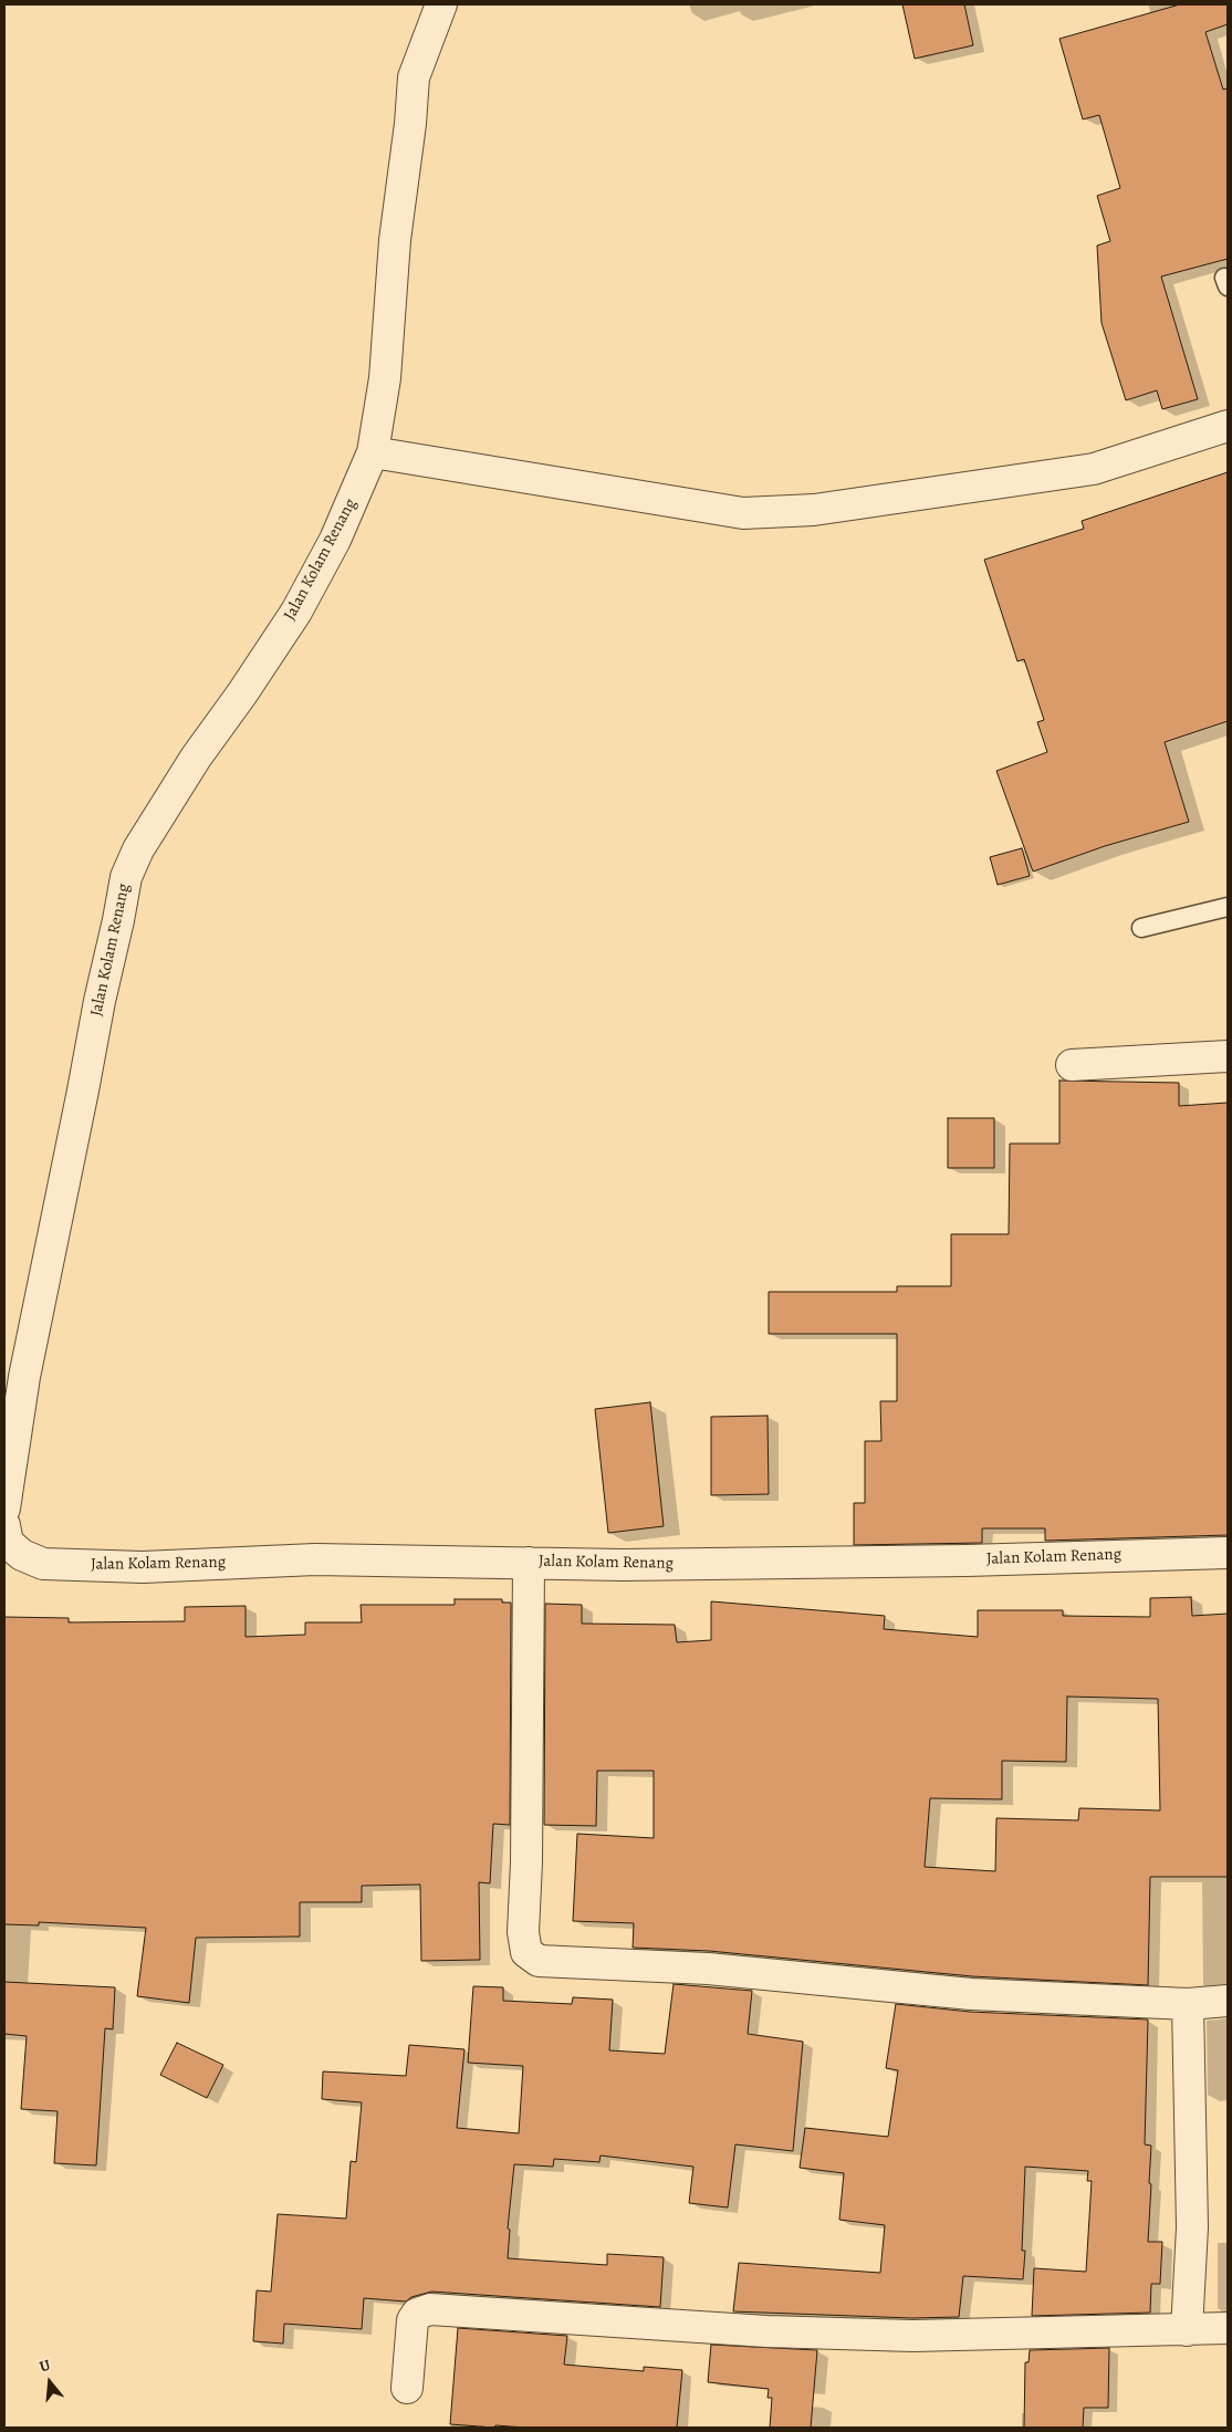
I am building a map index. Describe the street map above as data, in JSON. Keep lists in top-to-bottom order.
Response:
{
  "streets": {
    "street": ["Jalan Kolam Renang"]
  },
  "north": "top"
}
